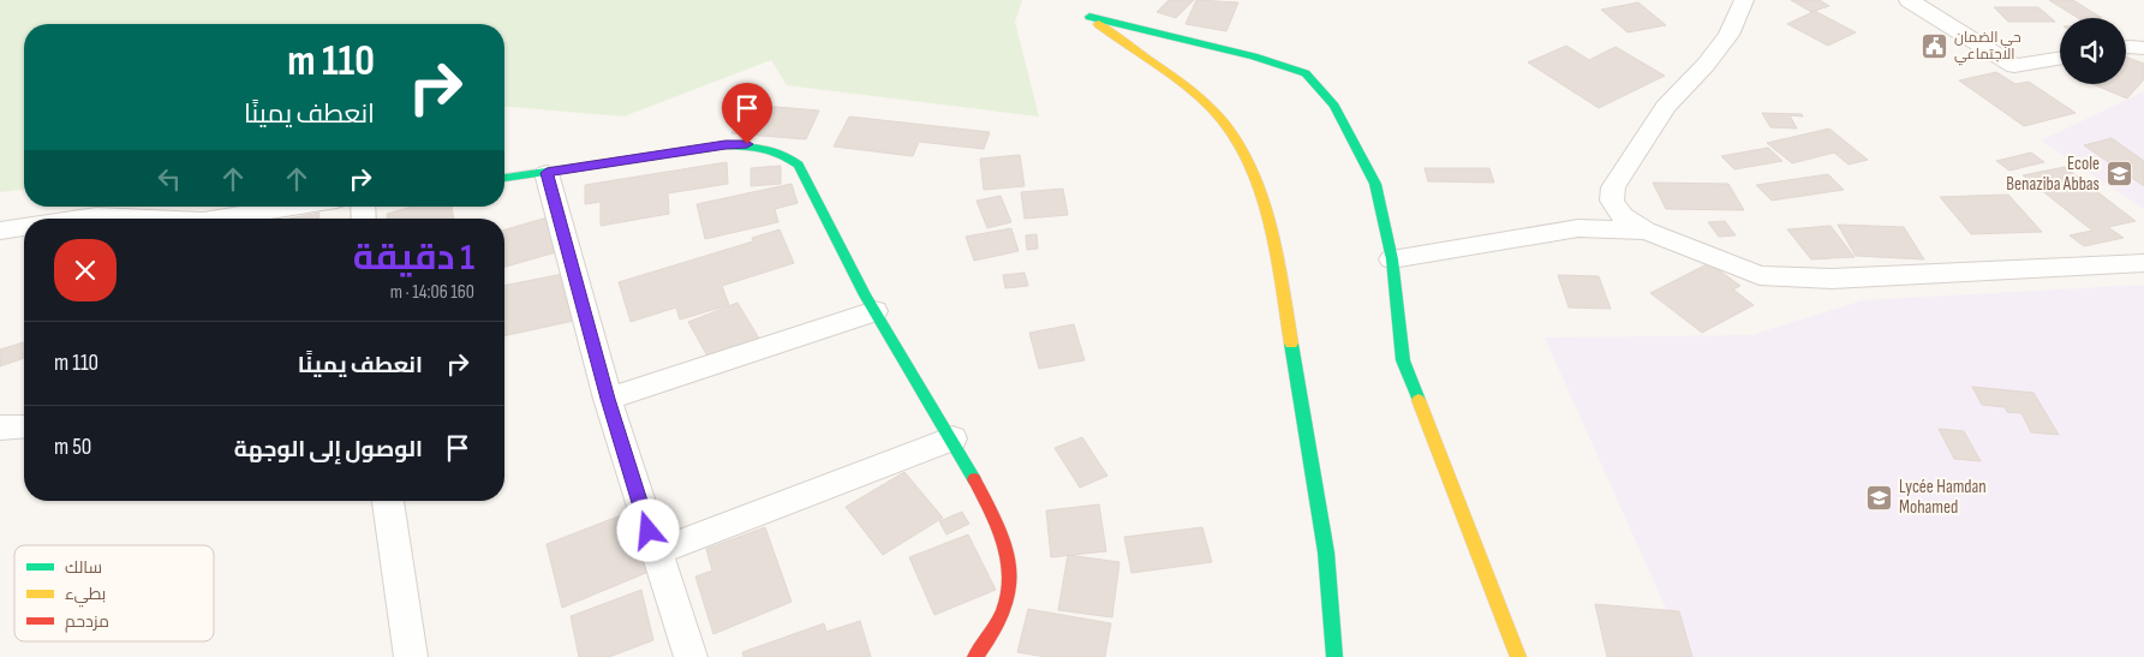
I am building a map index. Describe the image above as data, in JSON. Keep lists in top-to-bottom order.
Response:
{
  "places": {
    "public building": ["حي الضمان الاجتماعي"],
    "school or university": ["Ecole Benaziba Abbas", "Lycée Hamdan Mohamed"]
  },
  "legend": ["سالك", "بطيء", "مزدحم"],
  "page": {
    "turn": ["110 m", "انعطف يمينًا"],
    "heading": ["1 دقيقة", "160 m · 14:06"],
    "list": [
      {
        "name": "انعطف يمينًا",
        "value": "110 m"
      },
      {
        "name": "الوصول إلى الوجهة",
        "value": "50 m"
      }
    ]
  }
}
